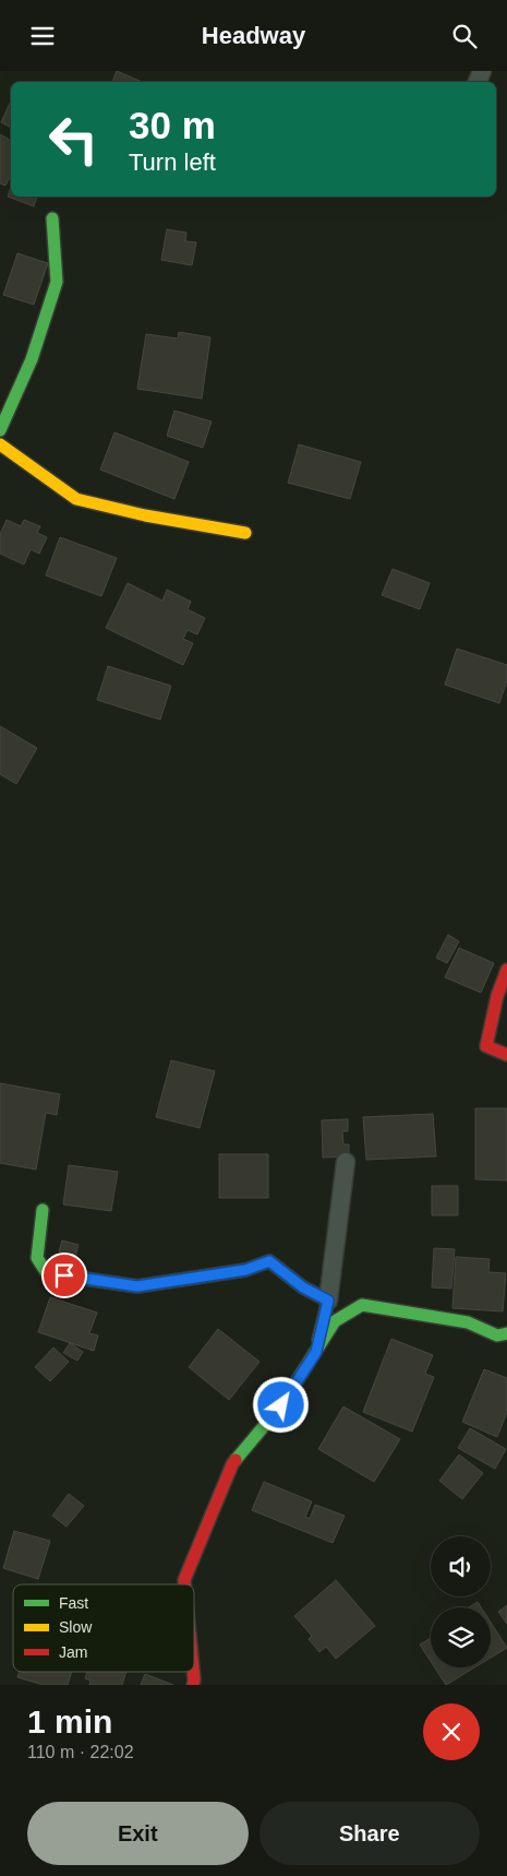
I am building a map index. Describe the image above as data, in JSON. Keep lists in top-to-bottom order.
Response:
{
  "legend": ["Fast", "Slow", "Jam"],
  "page": {
    "header": "Headway",
    "turn": ["30 m", "Turn left"],
    "heading": ["1 min", "110 m · 22:02"],
    "buttons": ["Exit", "Share"]
  }
}
